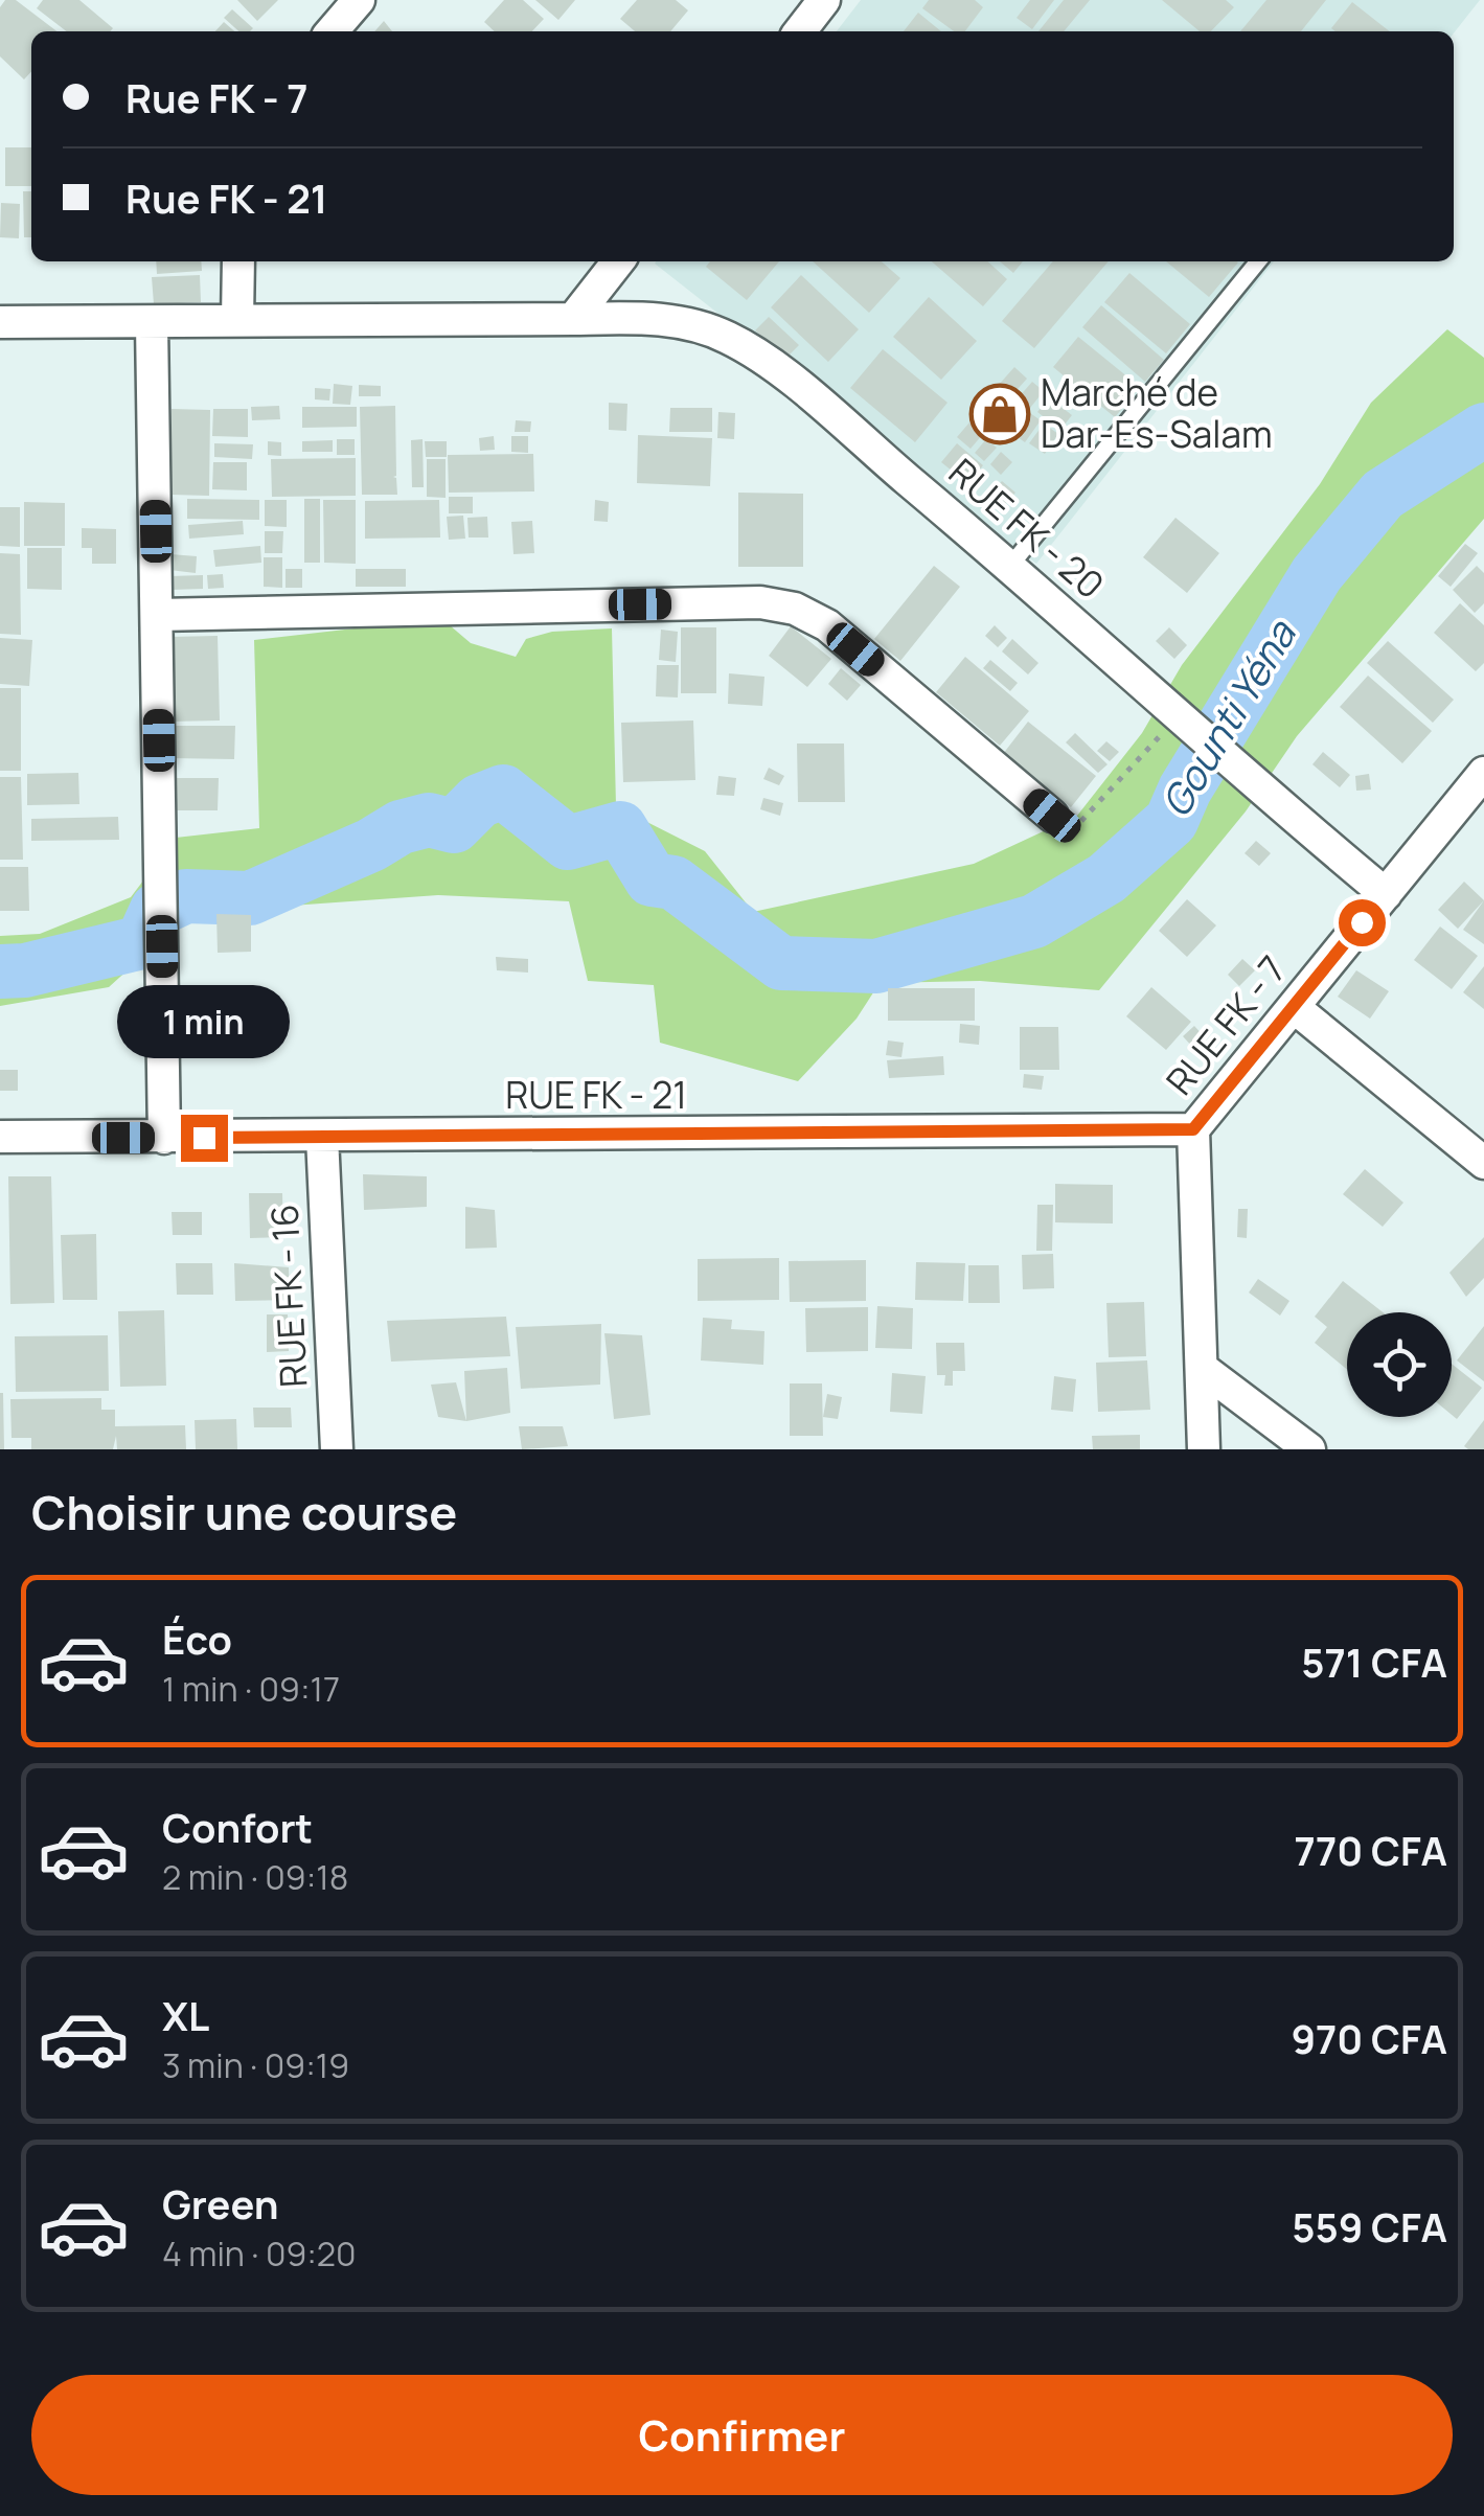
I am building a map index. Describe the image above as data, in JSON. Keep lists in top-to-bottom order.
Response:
{
  "streets": {
    "street": [
      "RUE FK - 20",
      "RUE FK - 7",
      "RUE FK - 21",
      "RUE FK - 16"
    ]
  },
  "crossings": [
    ["RUE FK - 20", "RUE FK - 7"],
    ["RUE FK - 7", "RUE FK - 21"],
    ["RUE FK - 21", "RUE FK - 16"]
  ],
  "water": ["Gounti Yéna"],
  "places": {
    "shop": ["Marché de Dar-Es-Salam"]
  },
  "page": {
    "banner": ["Rue FK - 7", "Rue FK - 21"],
    "bubble": "1 min",
    "heading": "Choisir une course",
    "list": [
      {
        "name": "Éco",
        "note": "1 min · 09:17",
        "value": "571 CFA"
      },
      {
        "name": "Confort",
        "note": "2 min · 09:18",
        "value": "770 CFA"
      },
      {
        "name": "XL",
        "note": "3 min · 09:19",
        "value": "970 CFA"
      },
      {
        "name": "Green",
        "note": "4 min · 09:20",
        "value": "559 CFA"
      }
    ],
    "buttons": "Confirmer"
  }
}
